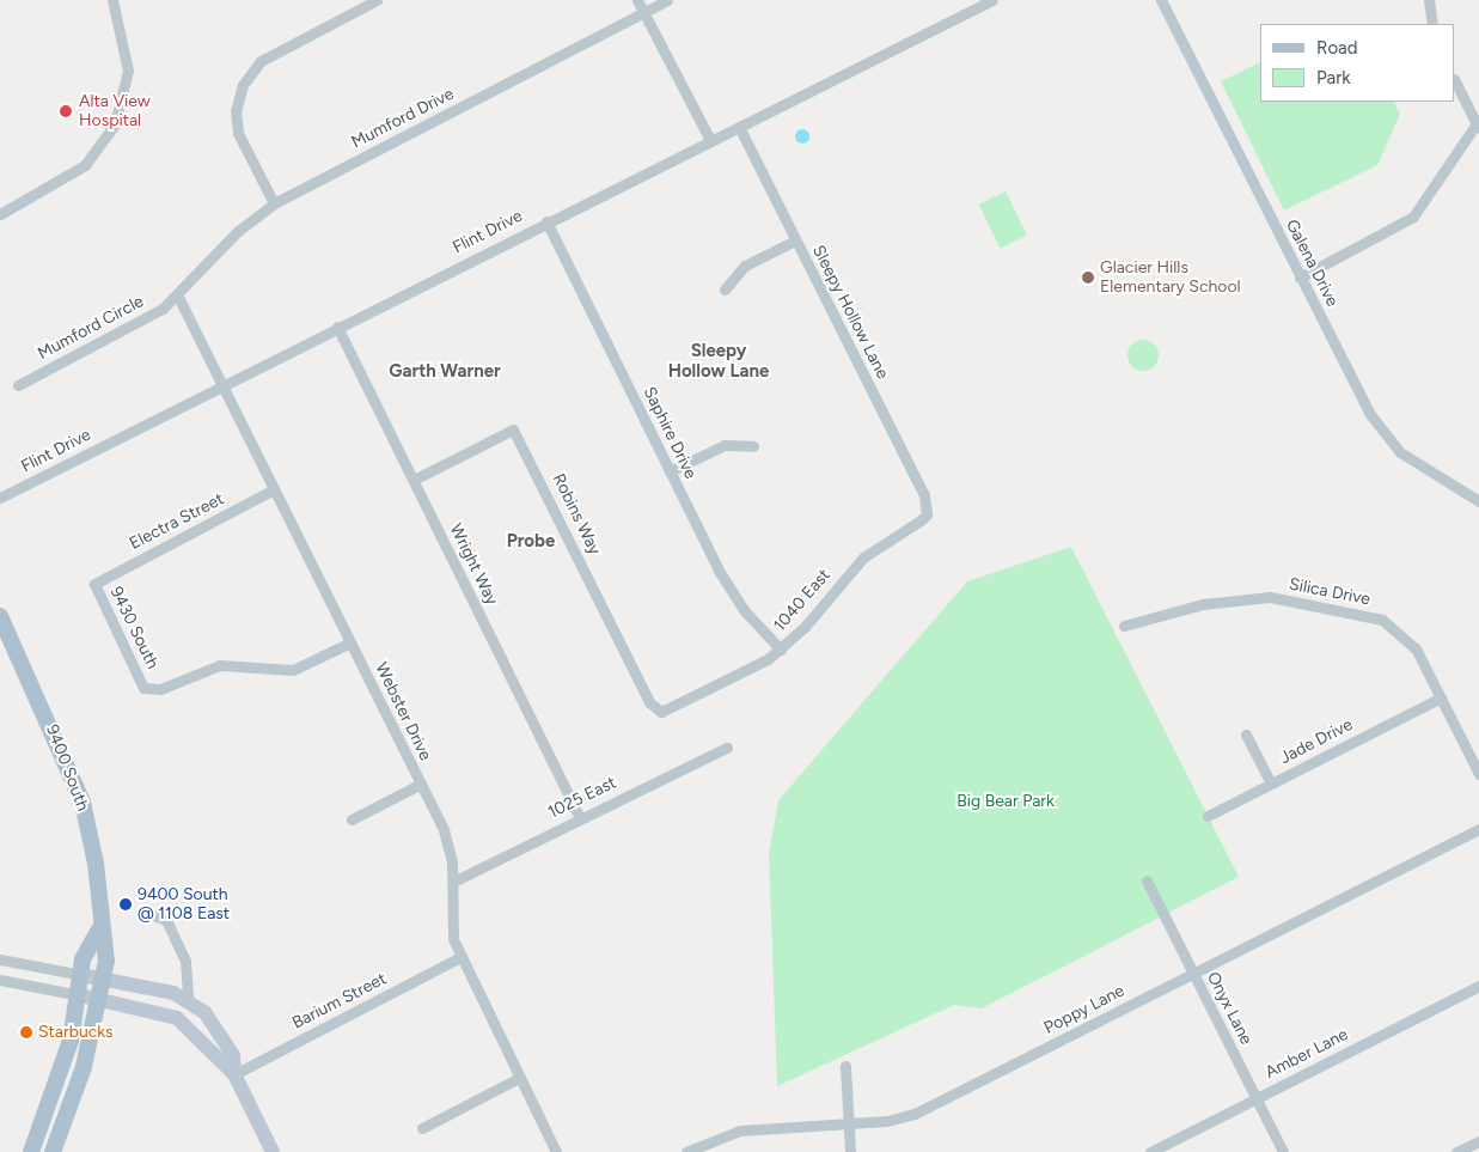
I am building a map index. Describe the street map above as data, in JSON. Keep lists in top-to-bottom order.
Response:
{
  "streets": {
    "main road": ["9400 South"],
    "street": [
      "Mumford Drive",
      "Flint Drive",
      "Galena Drive",
      "Sleepy Hollow Lane",
      "Mumford Circle",
      "Saphire Drive",
      "Robins Way",
      "Electra Street",
      "Wright Way",
      "Silica Drive",
      "1040 East",
      "9430 South",
      "Webster Drive",
      "Jade Drive",
      "1025 East",
      "Barium Street",
      "Onyx Lane",
      "Poppy Lane",
      "Amber Lane"
    ]
  },
  "crossings": [
    ["Mumford Drive", "Mumford Circle"],
    ["Mumford Drive", "Webster Drive"],
    ["Flint Drive", "Sleepy Hollow Lane"],
    ["Flint Drive", "Saphire Drive"],
    ["Flint Drive", "Wright Way"],
    ["Flint Drive", "Webster Drive"],
    ["Sleepy Hollow Lane", "1040 East"],
    ["Mumford Circle", "Webster Drive"],
    ["Saphire Drive", "1040 East"],
    ["Robins Way", "Wright Way"],
    ["Robins Way", "1040 East"],
    ["Electra Street", "9430 South"],
    ["Electra Street", "Webster Drive"],
    ["Wright Way", "1025 East"],
    ["Silica Drive", "Jade Drive"],
    ["9430 South", "Webster Drive"],
    ["Webster Drive", "1025 East"],
    ["Webster Drive", "Barium Street"],
    ["Onyx Lane", "Poppy Lane"],
    ["Onyx Lane", "Amber Lane"]
  ],
  "districts": ["Sleepy Hollow Lane", "Garth Warner", "Probe"],
  "parks": ["Big Bear Park"],
  "places": [
    "Alta View Hospital",
    "Glacier Hills Elementary School",
    "9400 South @ 1108 East",
    "Starbucks"
  ],
  "legend": ["Road", "Park"]
}
